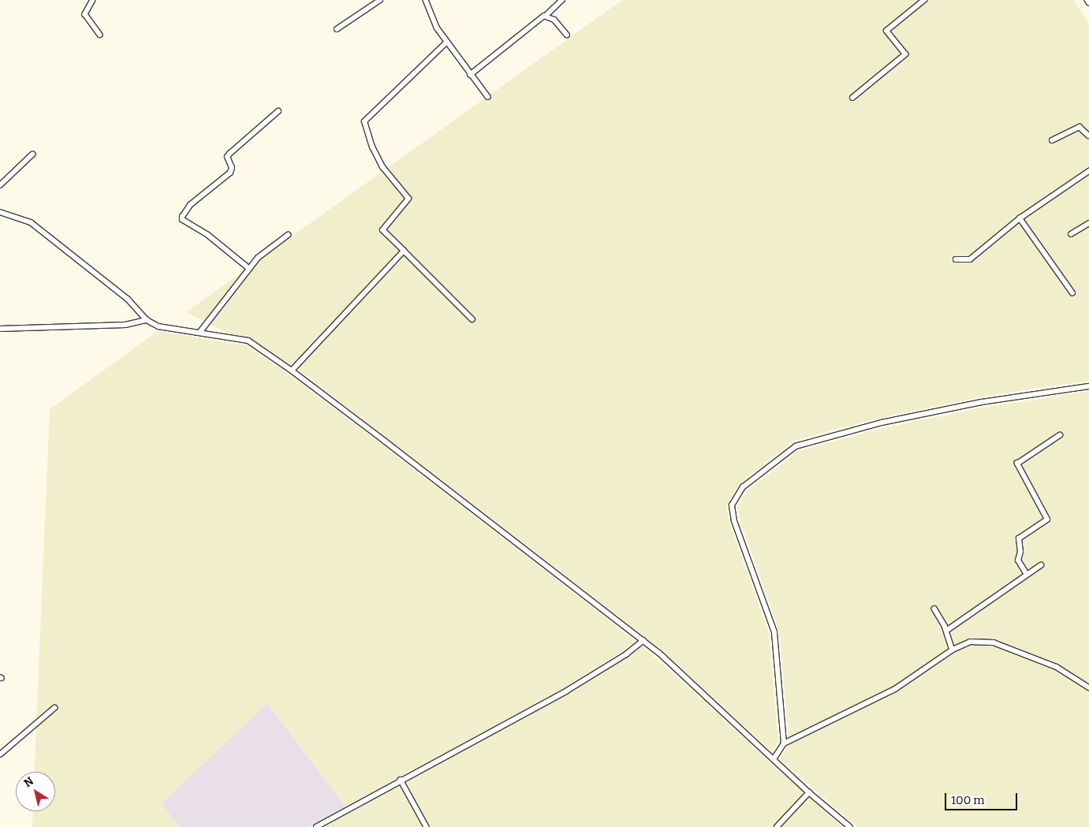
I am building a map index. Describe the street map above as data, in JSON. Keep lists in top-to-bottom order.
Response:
{
  "scale_bar": "100 m",
  "north": "top left"
}
